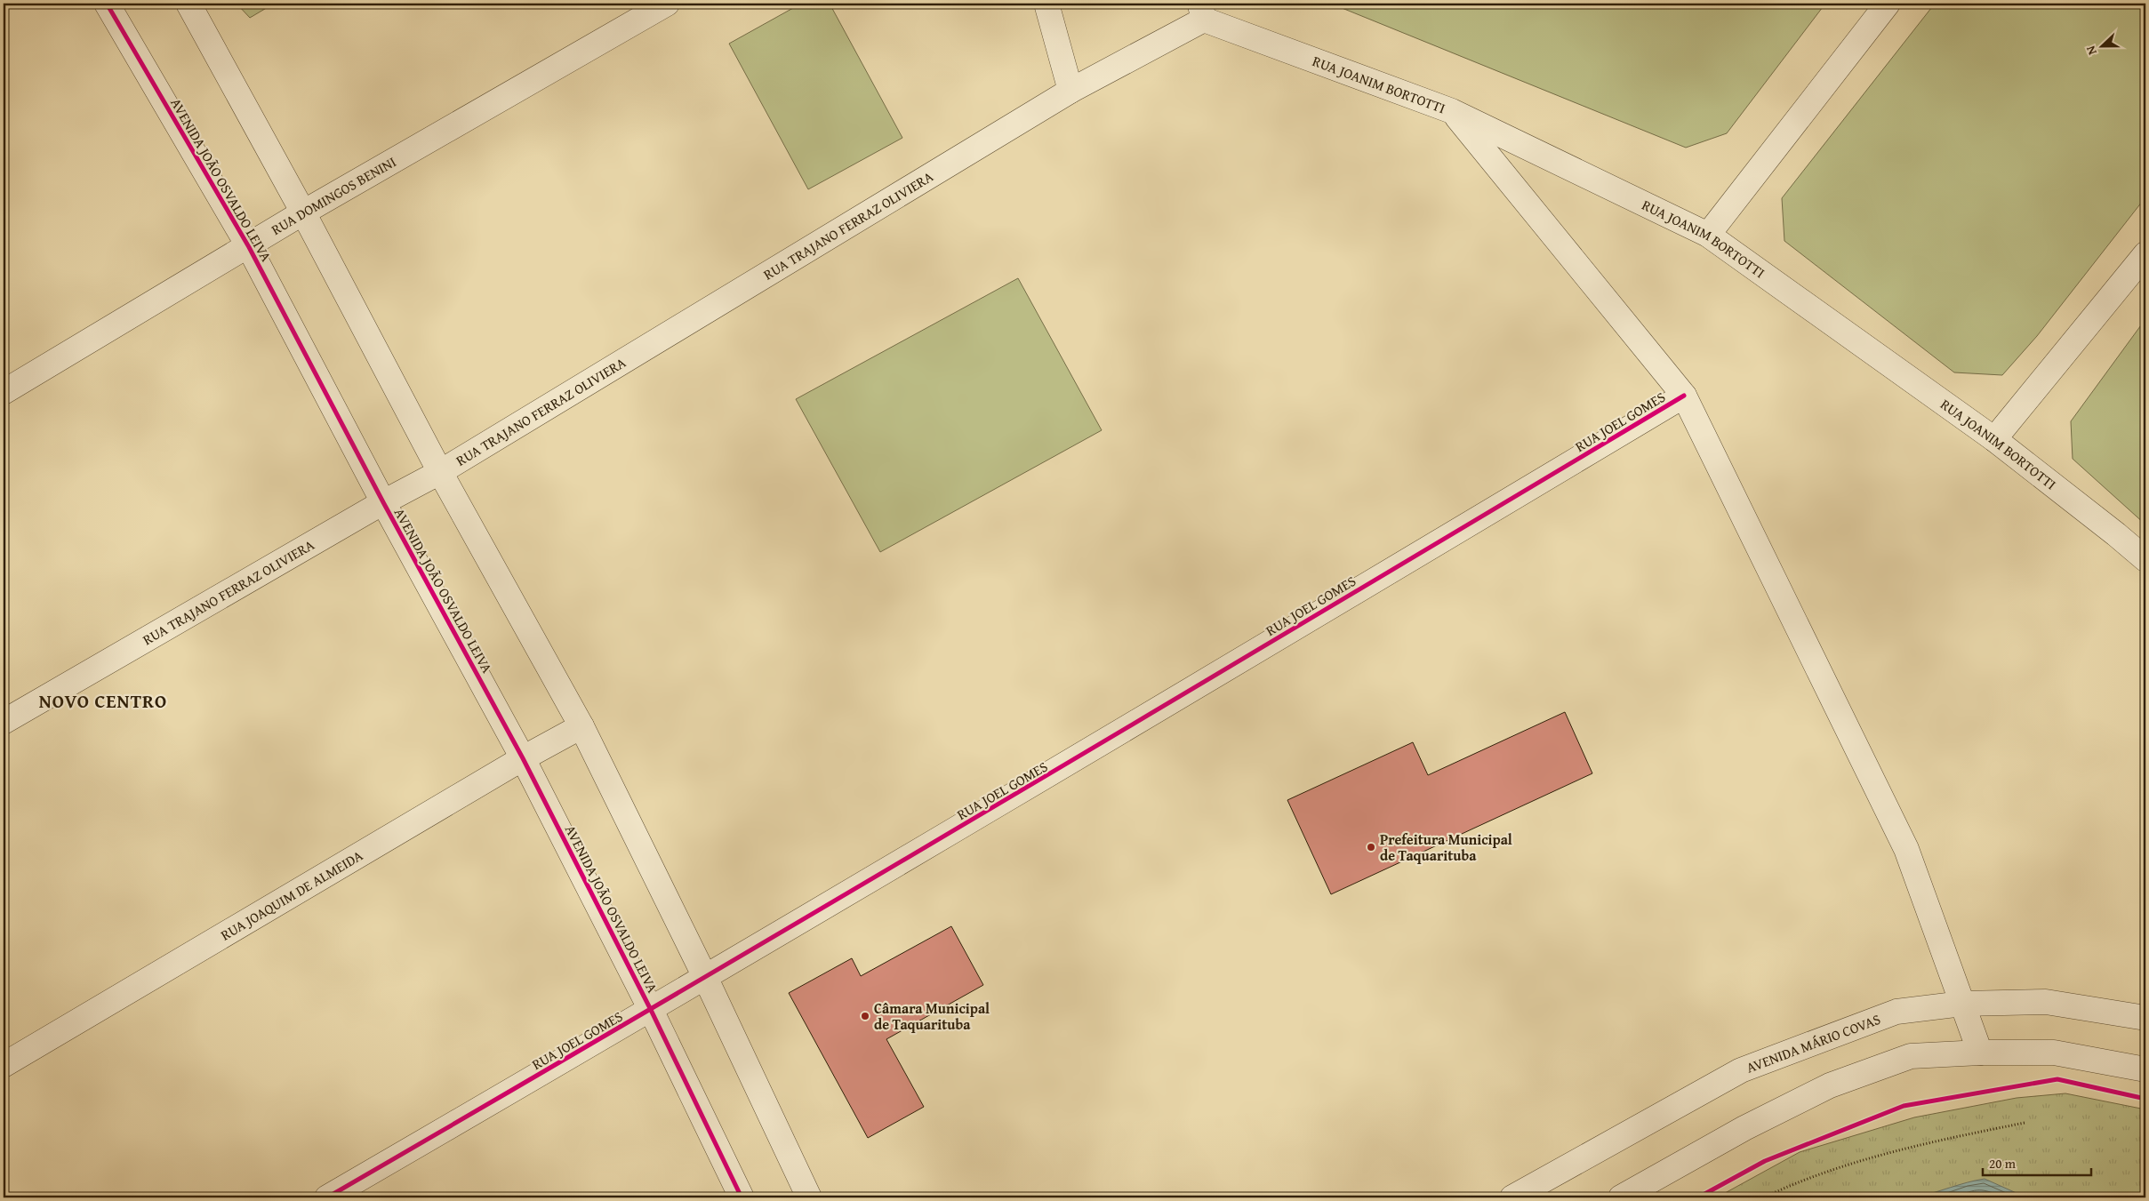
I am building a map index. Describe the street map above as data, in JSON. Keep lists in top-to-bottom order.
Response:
{
  "streets": {
    "street": [
      "RUA JOANIM BORTOTTI",
      "AVENIDA JOÃO OSVALDO LEIVA",
      "RUA DOMINGOS BENINI",
      "RUA TRAJANO FERRAZ OLIVIERA",
      "RUA JOEL GOMES",
      "RUA JOAQUIM DE ALMEIDA",
      "AVENIDA MÁRIO COVAS"
    ]
  },
  "crossings": [
    ["RUA JOANIM BORTOTTI", "RUA TRAJANO FERRAZ OLIVIERA"],
    ["AVENIDA JOÃO OSVALDO LEIVA", "RUA DOMINGOS BENINI"],
    ["AVENIDA JOÃO OSVALDO LEIVA", "RUA TRAJANO FERRAZ OLIVIERA"],
    ["AVENIDA JOÃO OSVALDO LEIVA", "RUA JOEL GOMES"],
    ["AVENIDA JOÃO OSVALDO LEIVA", "RUA JOAQUIM DE ALMEIDA"]
  ],
  "districts": ["NOVO CENTRO"],
  "places": ["Prefeitura Municipal de Taquarituba", "Câmara Municipal de Taquarituba"],
  "scale_bar": "20 m",
  "north": "left"
}
